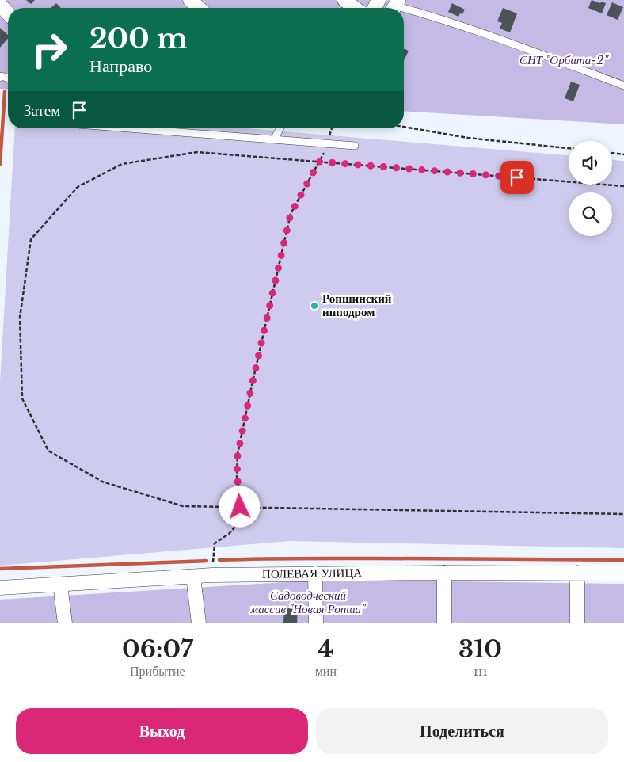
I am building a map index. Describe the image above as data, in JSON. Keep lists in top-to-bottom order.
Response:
{
  "streets": {
    "street": ["ПОЛЕВАЯ УЛИЦА"]
  },
  "parks": ["СНТ \"Орбита-2\"", "Садоводческий массив \"Новая Ропша\""],
  "places": ["Ропшинский ипподром"],
  "page": {
    "turn": ["200 m", "Направо"],
    "then": "Затем",
    "eta": [
      "06:07",
      "Прибытие",
      "4",
      "мин",
      "310",
      "m"
    ],
    "buttons": ["Выход", "Поделиться"]
  }
}
